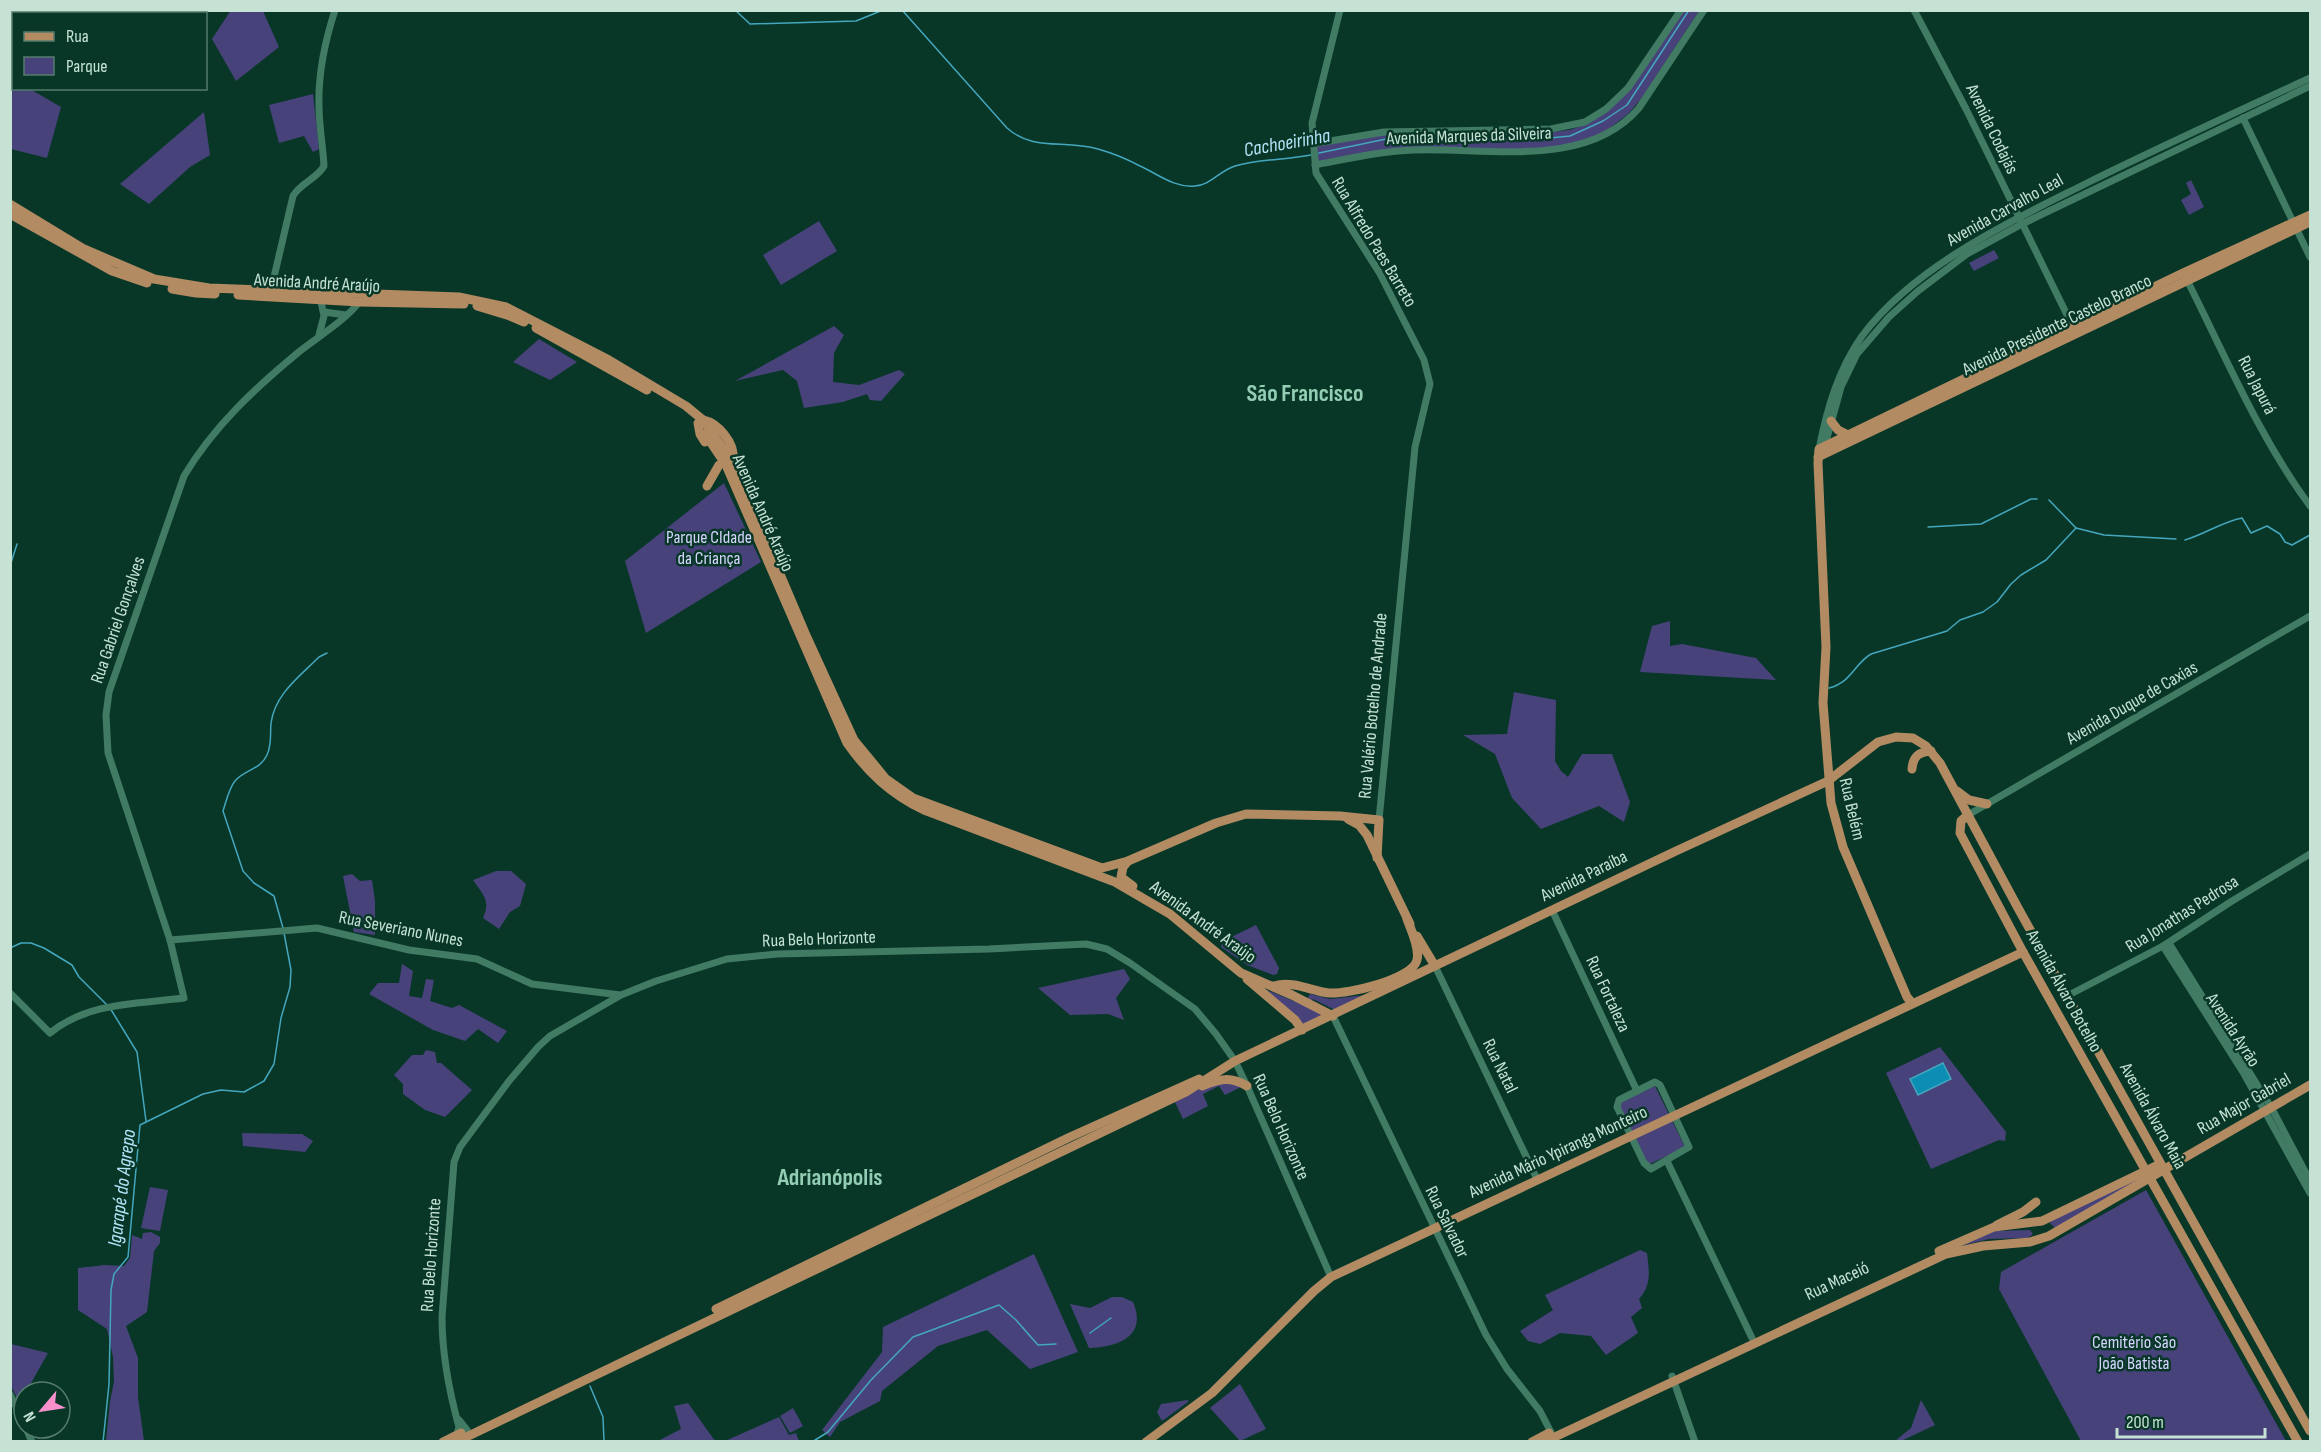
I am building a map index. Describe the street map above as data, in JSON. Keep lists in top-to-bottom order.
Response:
{
  "streets": {
    "main road": [
      "Avenida André Araújo",
      "Avenida Presidente Castelo Branco",
      "Rua Valério Botelho de Andrade",
      "Rua Belém",
      "Avenida Paraíba",
      "Avenida Álvaro Botelho",
      "Rua Major Gabriel",
      "Avenida Álvaro Maia",
      "Avenida Mário Ypiranga Monteiro",
      "Rua Maceió"
    ],
    "street": [
      "Avenida Codajás",
      "Avenida Marques da Silveira",
      "Avenida Carvalho Leal",
      "Rua Alfredo Paes Barreto",
      "Rua Japurá",
      "Rua Gabriel Gonçalves",
      "Avenida Duque de Caxias",
      "Rua Jonathas Pedrosa",
      "Rua Severiano Nunes",
      "Rua Belo Horizonte",
      "Rua Fortaleza",
      "Avenida Ayrão",
      "Rua Natal",
      "Rua Salvador"
    ]
  },
  "crossings": [
    ["Avenida Codajás", "Avenida Carvalho Leal"],
    ["Avenida Codajás", "Avenida Presidente Castelo Branco"],
    ["Avenida Marques da Silveira", "Rua Alfredo Paes Barreto"],
    ["Avenida Carvalho Leal", "Avenida Presidente Castelo Branco"],
    ["Avenida Carvalho Leal", "Rua Belém"],
    ["Rua Alfredo Paes Barreto", "Rua Valério Botelho de Andrade"],
    ["Avenida André Araújo", "Rua Gabriel Gonçalves"],
    ["Avenida André Araújo", "Avenida Paraíba"],
    ["Avenida André Araújo", "Rua Salvador"],
    ["Avenida Presidente Castelo Branco", "Rua Japurá"],
    ["Avenida Presidente Castelo Branco", "Rua Belém"],
    ["Rua Gabriel Gonçalves", "Rua Severiano Nunes"],
    ["Avenida Duque de Caxias", "Avenida Álvaro Botelho"],
    ["Avenida Duque de Caxias", "Avenida Álvaro Maia"],
    ["Rua Valério Botelho de Andrade", "Avenida Paraíba"],
    ["Rua Valério Botelho de Andrade", "Rua Natal"],
    ["Rua Belém", "Avenida Paraíba"],
    ["Rua Belém", "Avenida Mário Ypiranga Monteiro"],
    ["Avenida Paraíba", "Rua Belo Horizonte"],
    ["Avenida Paraíba", "Rua Fortaleza"],
    ["Avenida Paraíba", "Rua Natal"],
    ["Avenida Paraíba", "Rua Salvador"],
    ["Rua Jonathas Pedrosa", "Avenida Ayrão"],
    ["Rua Jonathas Pedrosa", "Avenida Álvaro Maia"],
    ["Rua Severiano Nunes", "Rua Belo Horizonte"],
    ["Rua Belo Horizonte", "Avenida Mário Ypiranga Monteiro"],
    ["Avenida Álvaro Botelho", "Avenida Álvaro Maia"],
    ["Avenida Álvaro Botelho", "Avenida Mário Ypiranga Monteiro"],
    ["Avenida Álvaro Botelho", "Rua Maceió"],
    ["Avenida Ayrão", "Rua Major Gabriel"],
    ["Rua Natal", "Avenida Mário Ypiranga Monteiro"],
    ["Rua Major Gabriel", "Avenida Álvaro Maia"],
    ["Rua Major Gabriel", "Rua Maceió"],
    ["Avenida Álvaro Maia", "Rua Maceió"],
    ["Avenida Mário Ypiranga Monteiro", "Rua Salvador"],
    ["Rua Salvador", "Rua Maceió"]
  ],
  "districts": ["São Francisco", "Adrianópolis"],
  "water": ["Cachoeirinha", "Igarapé do Agrepo"],
  "parks": ["Parque CIdade da Criança", "Cemitério São João Batista"],
  "legend": ["Rua", "Parque"],
  "scale_bar": "200 m",
  "north": "bottom left"
}
